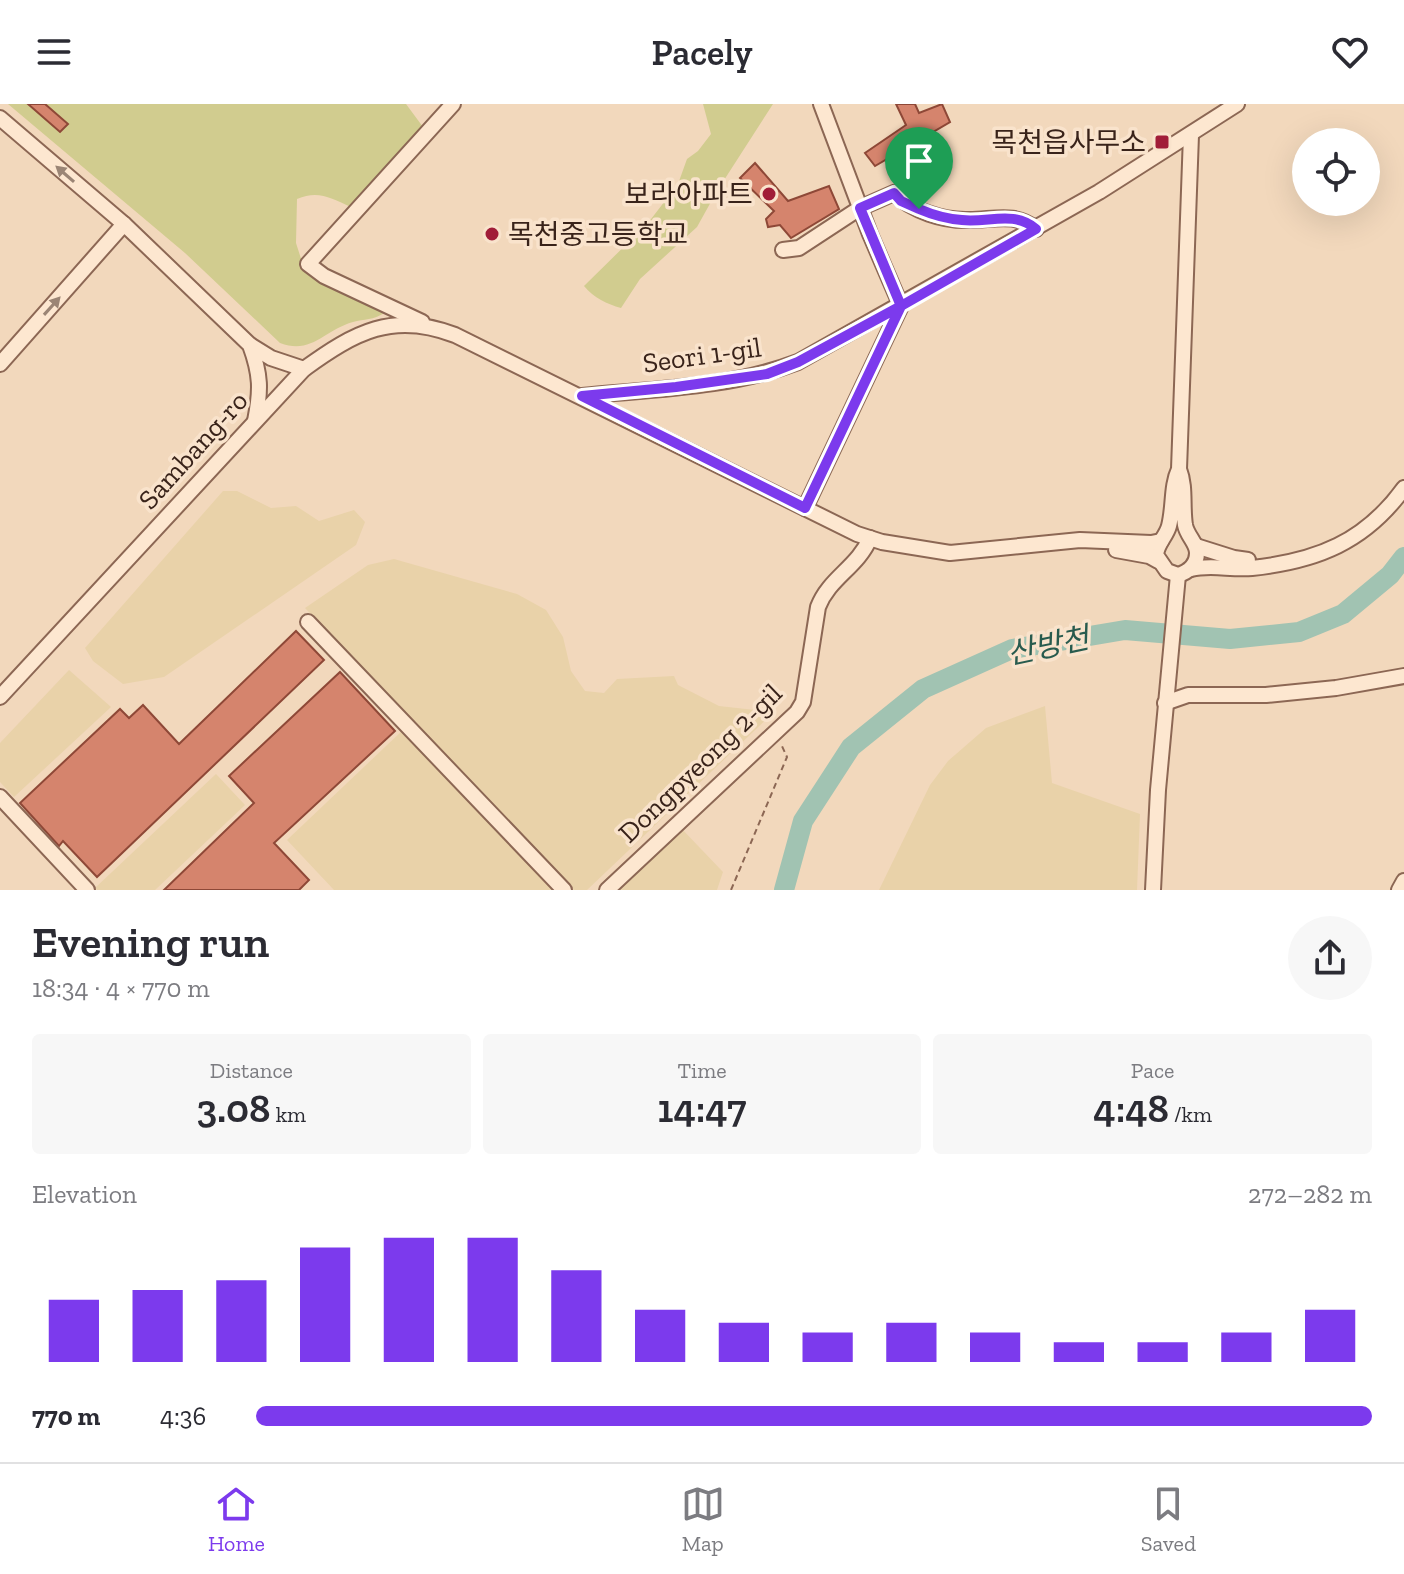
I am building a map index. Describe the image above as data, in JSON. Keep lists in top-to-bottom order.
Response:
{
  "streets": {
    "street": ["Seori 1-gil", "Sambang-ro", "Dongpyeong 2-gil"]
  },
  "crossings": [
    ["Seori 1-gil", "Sambang-ro"],
    ["Sambang-ro", "Dongpyeong 2-gil"]
  ],
  "water": ["산방천"],
  "places": {
    "transit": ["목천읍사무소"],
    "other": ["보라아파트", "목천중고등학교"]
  },
  "page": {
    "header": "Pacely",
    "heading": ["Evening run", "18:34 · 4 × 770 m"],
    "stats": [
      ["Distance", "3.08 km"],
      ["Time", "14:47"],
      ["Pace", "4:48 /km"]
    ],
    "chart": ["Elevation", "272–282 m"],
    "list": [
      {
        "name": "770 m",
        "note": "4:36"
      }
    ],
    "tabs": ["Home", "Map", "Saved"]
  }
}
